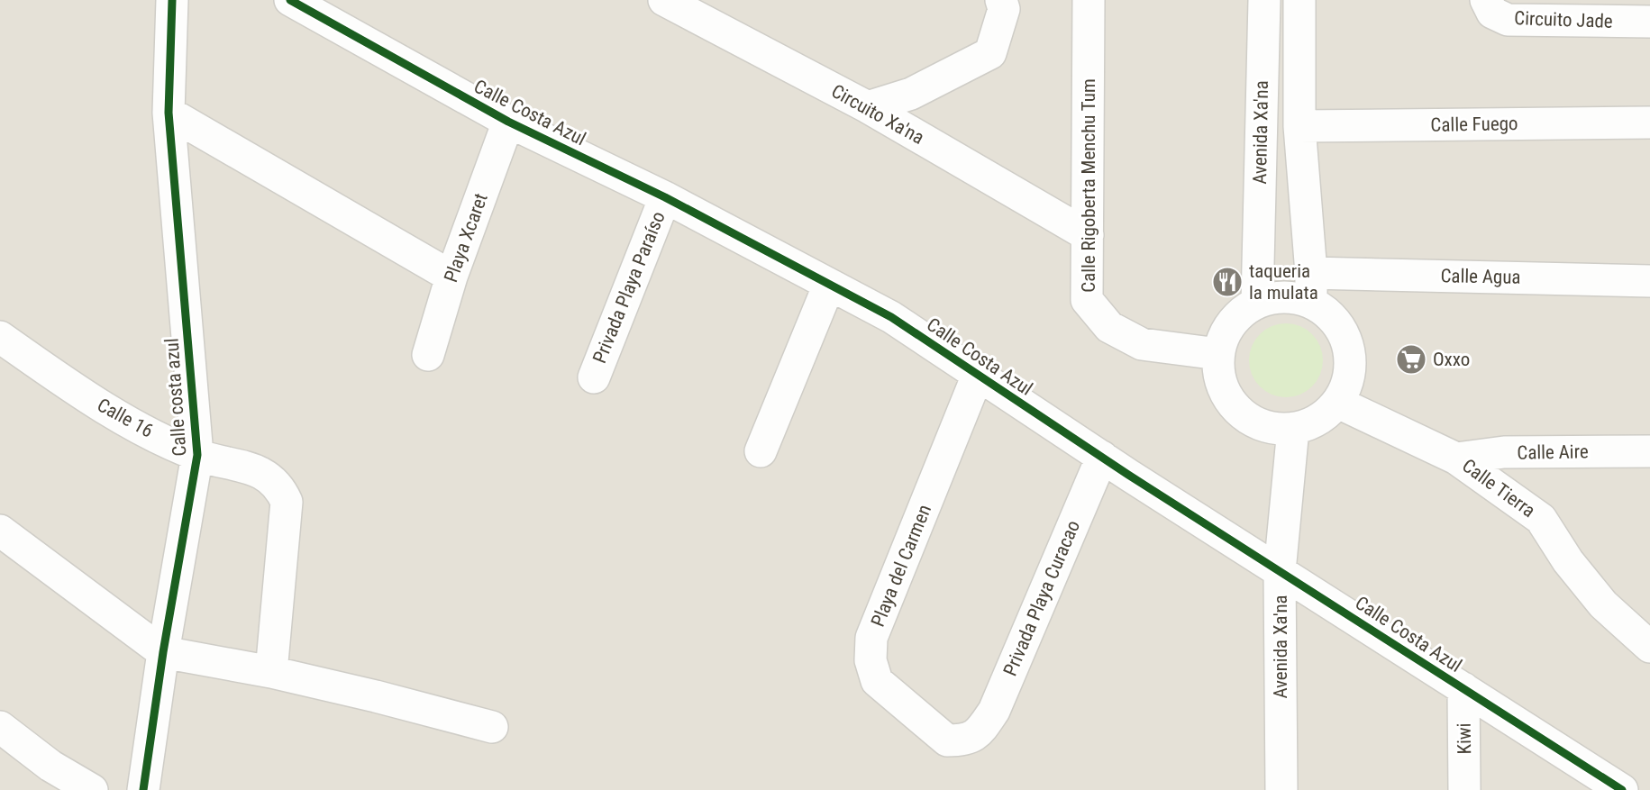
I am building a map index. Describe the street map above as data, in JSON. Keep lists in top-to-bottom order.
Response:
{
  "streets": {
    "street": [
      "Circuito Jade",
      "Calle Costa Azul",
      "Circuito Xa'na",
      "Calle Fuego",
      "Avenida Xa'na",
      "Calle Rigoberta Menchu Tum",
      "Playa Xcaret",
      "Calle Agua",
      "Privada Playa Paraíso",
      "Calle costa azul",
      "Calle 16",
      "Calle Aire",
      "Calle Tierra",
      "Playa del Carmen",
      "Privada Playa Curacao",
      "Kiwi"
    ]
  },
  "crossings": [
    ["Calle Costa Azul", "Avenida Xa'na"],
    ["Calle Costa Azul", "Playa Xcaret"],
    ["Calle Costa Azul", "Privada Playa Paraíso"],
    ["Calle Costa Azul", "Playa del Carmen"],
    ["Calle Costa Azul", "Privada Playa Curacao"],
    ["Calle Costa Azul", "Kiwi"],
    ["Circuito Xa'na", "Calle Rigoberta Menchu Tum"],
    ["Calle Fuego", "Avenida Xa'na"],
    ["Avenida Xa'na", "Calle Rigoberta Menchu Tum"],
    ["Avenida Xa'na", "Calle Agua"],
    ["Avenida Xa'na", "Calle Tierra"],
    ["Calle Rigoberta Menchu Tum", "Calle Agua"],
    ["Calle Rigoberta Menchu Tum", "Calle Tierra"],
    ["Calle Agua", "Calle Tierra"],
    ["Calle costa azul", "Calle 16"],
    ["Calle Aire", "Calle Tierra"],
    ["Playa del Carmen", "Privada Playa Curacao"]
  ],
  "places": {
    "restaurant": ["taqueria la mulata"],
    "supermarket": ["Oxxo"]
  }
}
